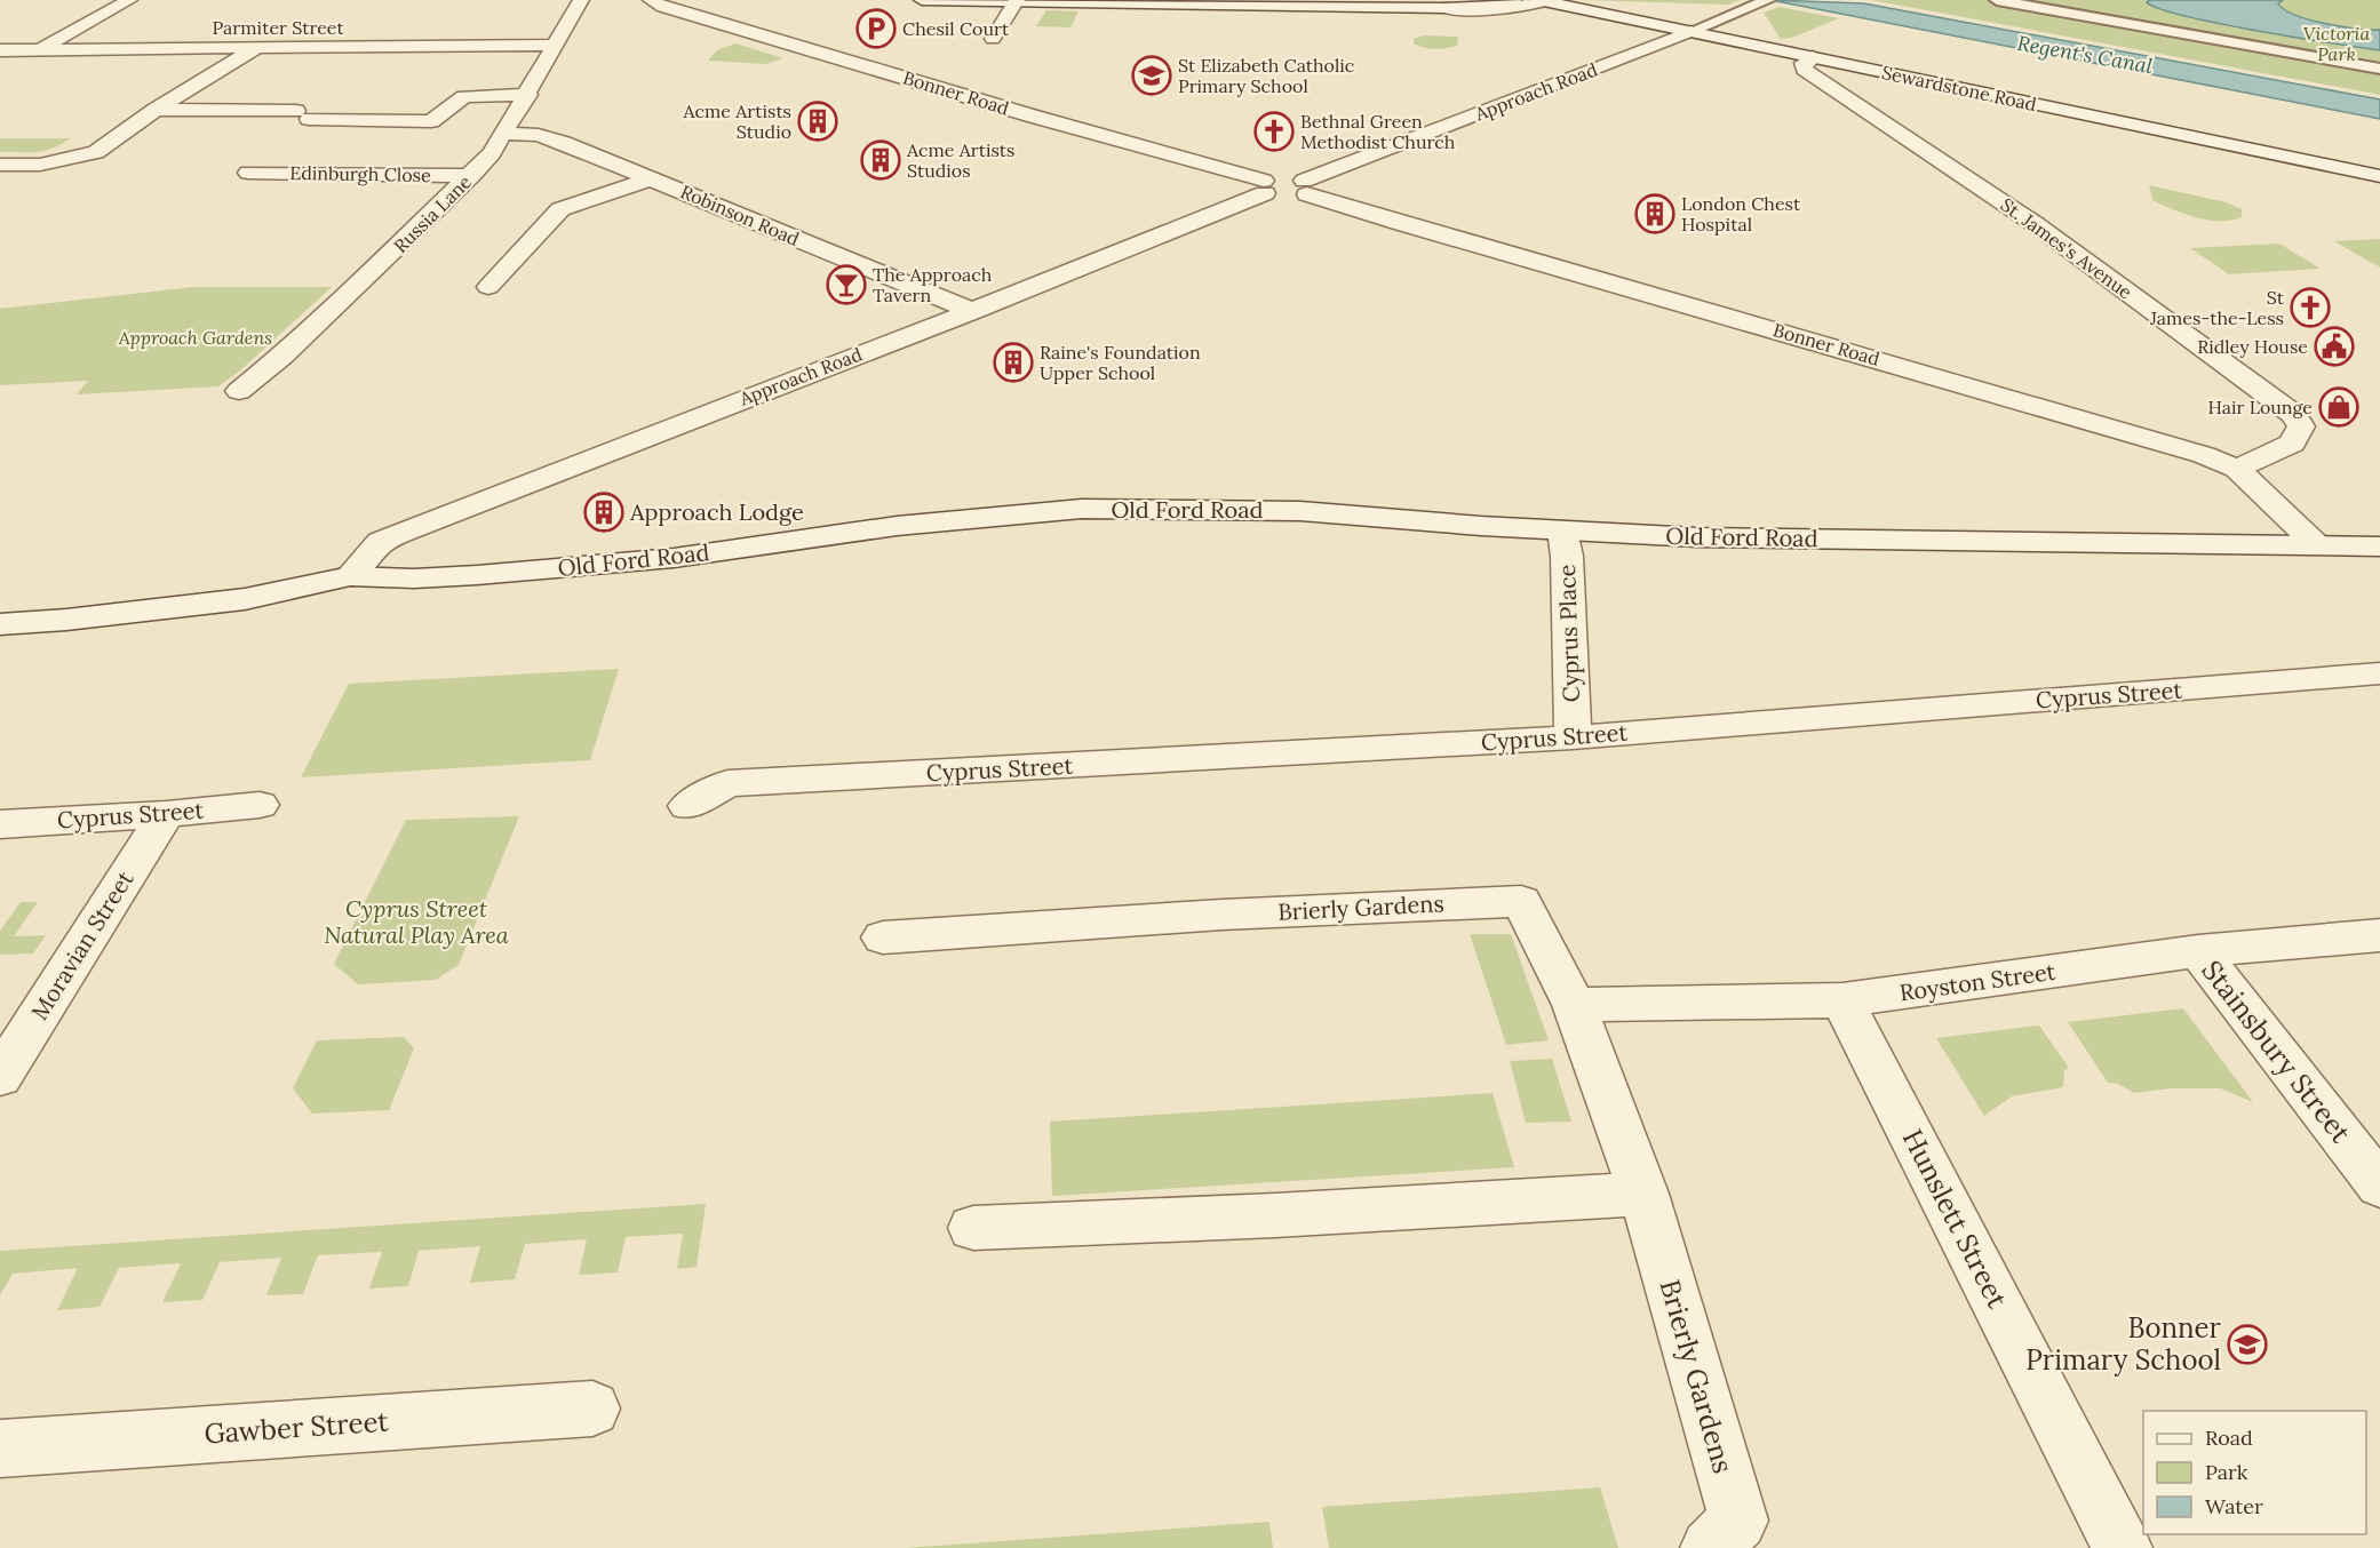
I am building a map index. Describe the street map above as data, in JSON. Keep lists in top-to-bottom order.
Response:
{
  "streets": {
    "street": [
      "Parmiter Street",
      "Sewardstone Road",
      "Approach Road",
      "Bonner Road",
      "Edinburgh Close",
      "Russia Lane",
      "Robinson Road",
      "St. James's Avenue",
      "Old Ford Road",
      "Cyprus Place",
      "Cyprus Street",
      "Brierly Gardens",
      "Moravian Street",
      "Royston Street",
      "Stainsbury Street",
      "Hunslett Street",
      "Gawber Street"
    ]
  },
  "crossings": [
    ["Parmiter Street", "Russia Lane"],
    ["Sewardstone Road", "Approach Road"],
    ["Sewardstone Road", "St. James's Avenue"],
    ["Approach Road", "Bonner Road"],
    ["Approach Road", "Robinson Road"],
    ["Approach Road", "Old Ford Road"],
    ["Bonner Road", "St. James's Avenue"],
    ["Bonner Road", "Old Ford Road"],
    ["Edinburgh Close", "Russia Lane"],
    ["Russia Lane", "Robinson Road"],
    ["Old Ford Road", "Cyprus Place"],
    ["Cyprus Place", "Cyprus Street"],
    ["Cyprus Street", "Moravian Street"],
    ["Brierly Gardens", "Royston Street"],
    ["Royston Street", "Stainsbury Street"],
    ["Royston Street", "Hunslett Street"]
  ],
  "water": ["Regent's Canal"],
  "parks": ["Victoria Park", "Approach Gardens", "Cyprus Street Natural Play Area"],
  "places": {
    "parking": ["Chesil Court"],
    "school or university": ["St Elizabeth Catholic Primary School", "Bonner Primary School"],
    "building": [
      "Acme Artists Studio",
      "Acme Artists Studios",
      "London Chest Hospital",
      "Raine's Foundation Upper School",
      "Approach Lodge"
    ],
    "church": ["Bethnal Green Methodist Church", "St James-the-Less"],
    "bar": ["The Approach Tavern"],
    "public building": ["Ridley House"],
    "shop": ["Hair Lounge"]
  },
  "legend": ["Road", "Park", "Water"]
}
